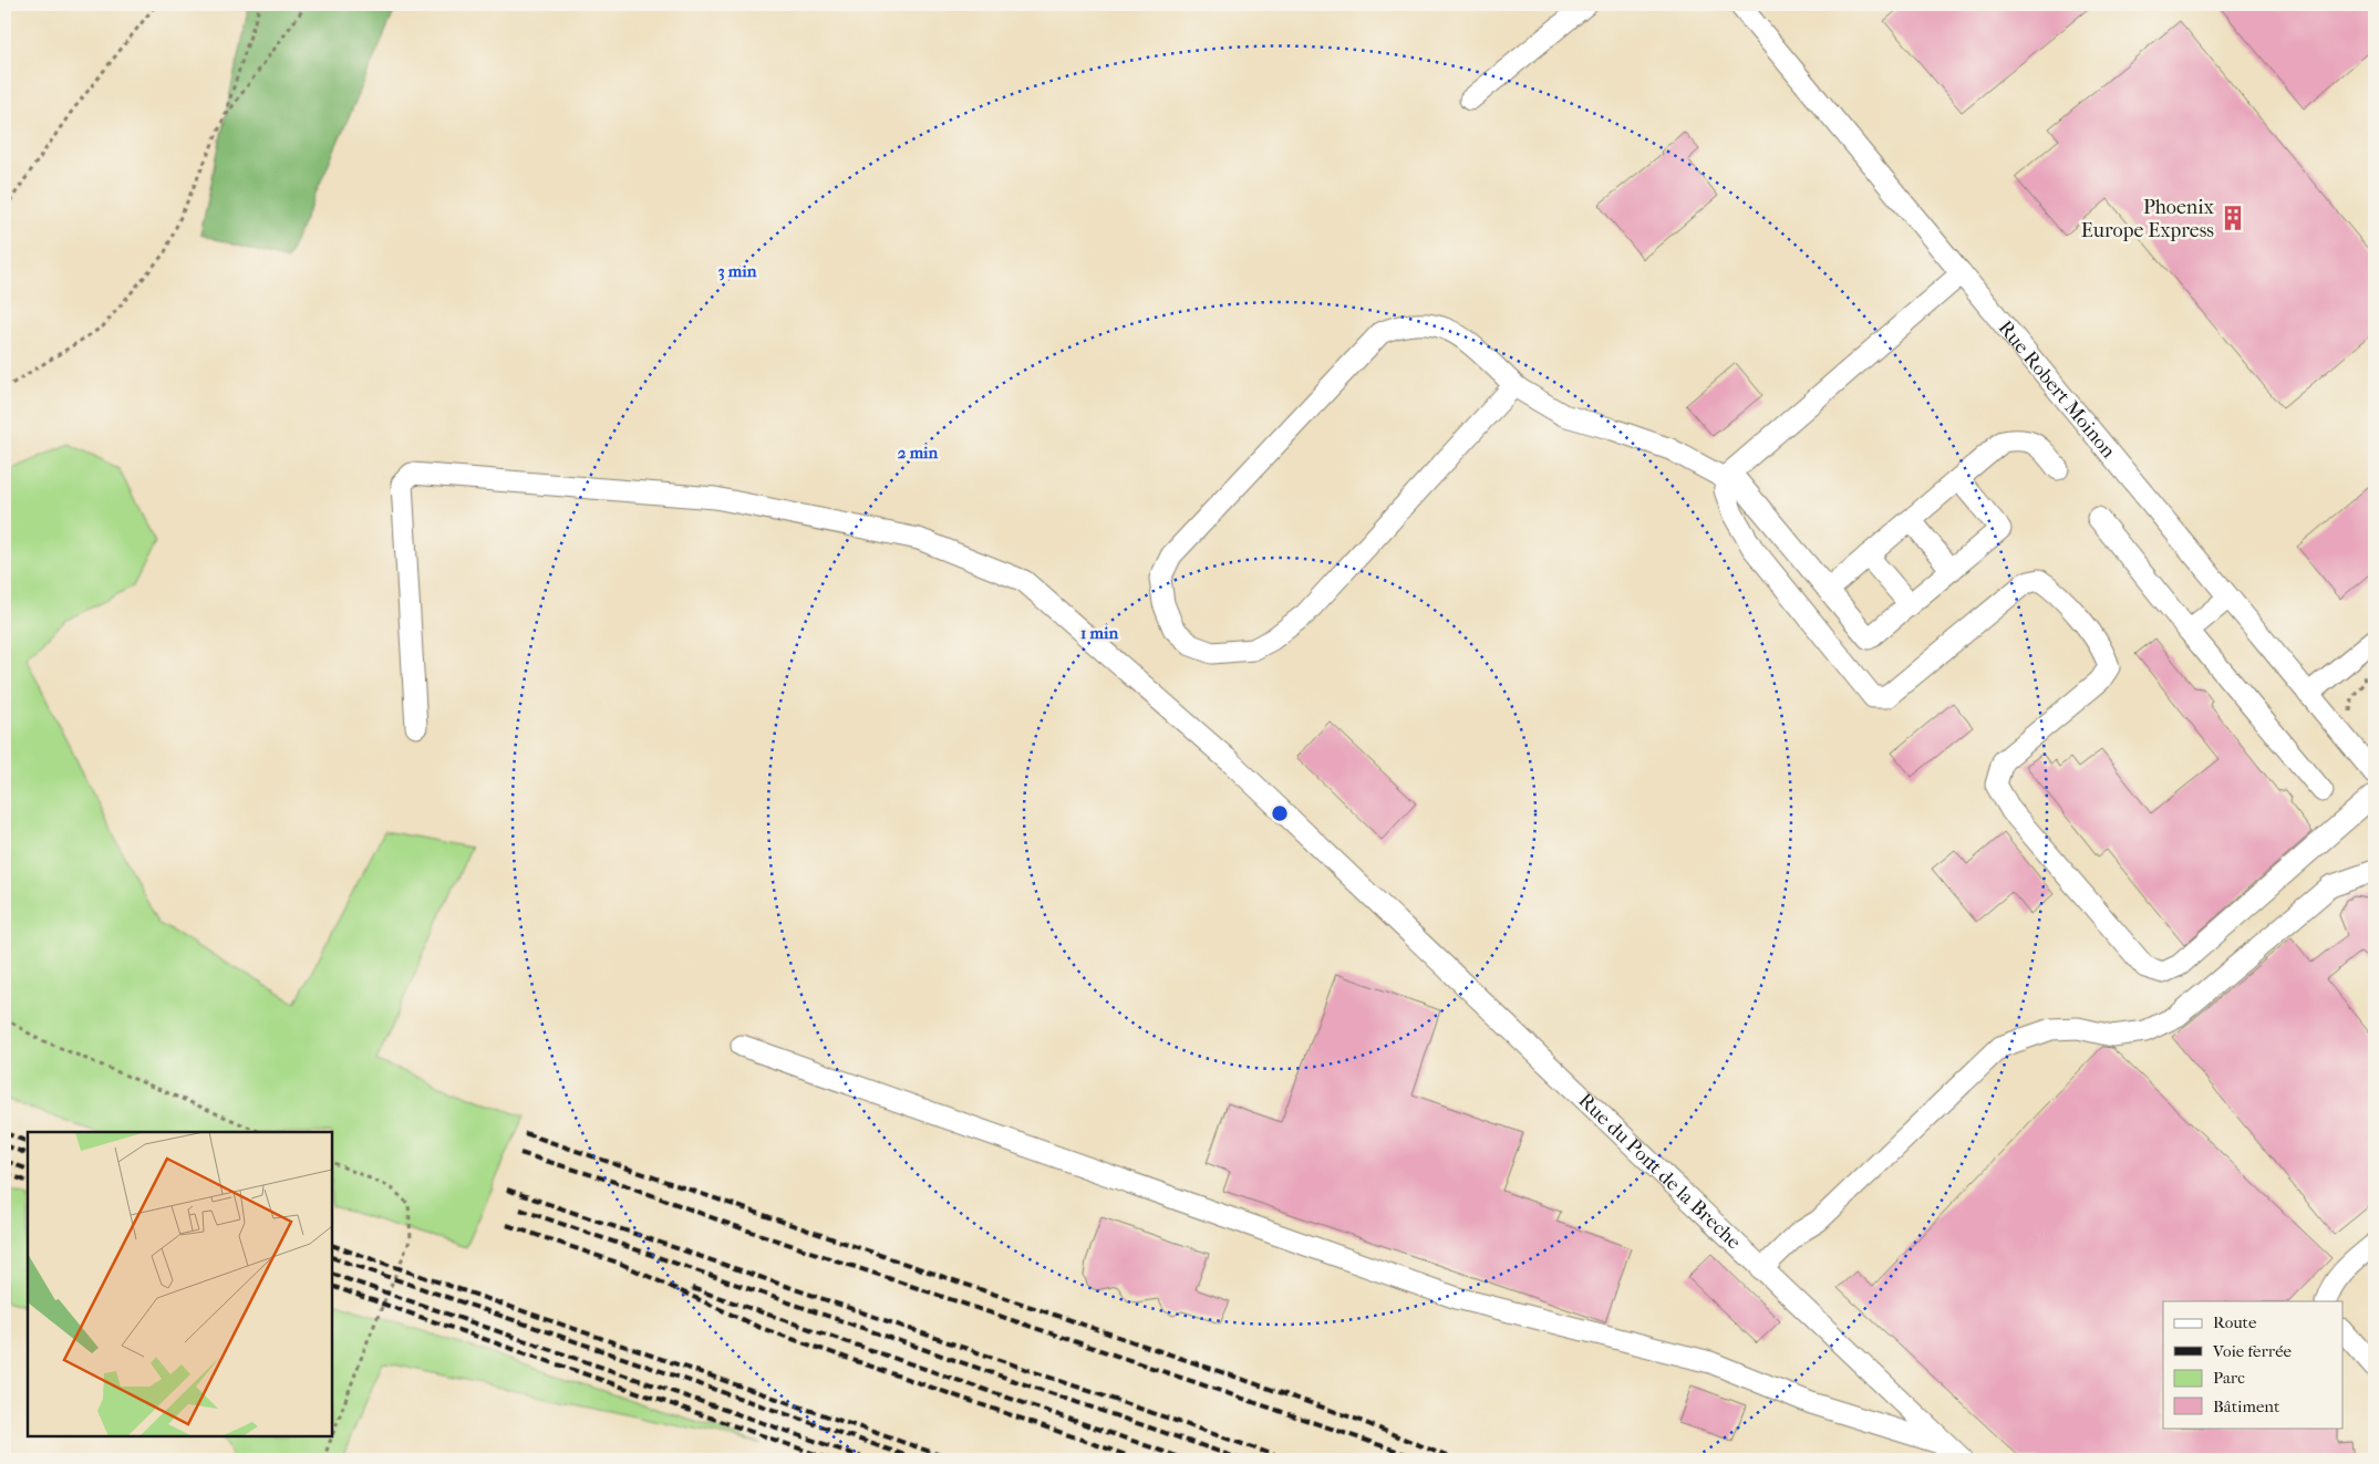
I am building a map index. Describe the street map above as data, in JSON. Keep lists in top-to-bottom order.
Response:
{
  "streets": {
    "street": ["Rue Robert Moinon", "Rue du Pont de la Breche"]
  },
  "places": {
    "building": ["Phoenix Europe Express"]
  },
  "legend": [
    "Route",
    "Voie ferrée",
    "Parc",
    "Bâtiment"
  ],
  "rings": ["3 min", "2 min", "1 min"]
}
